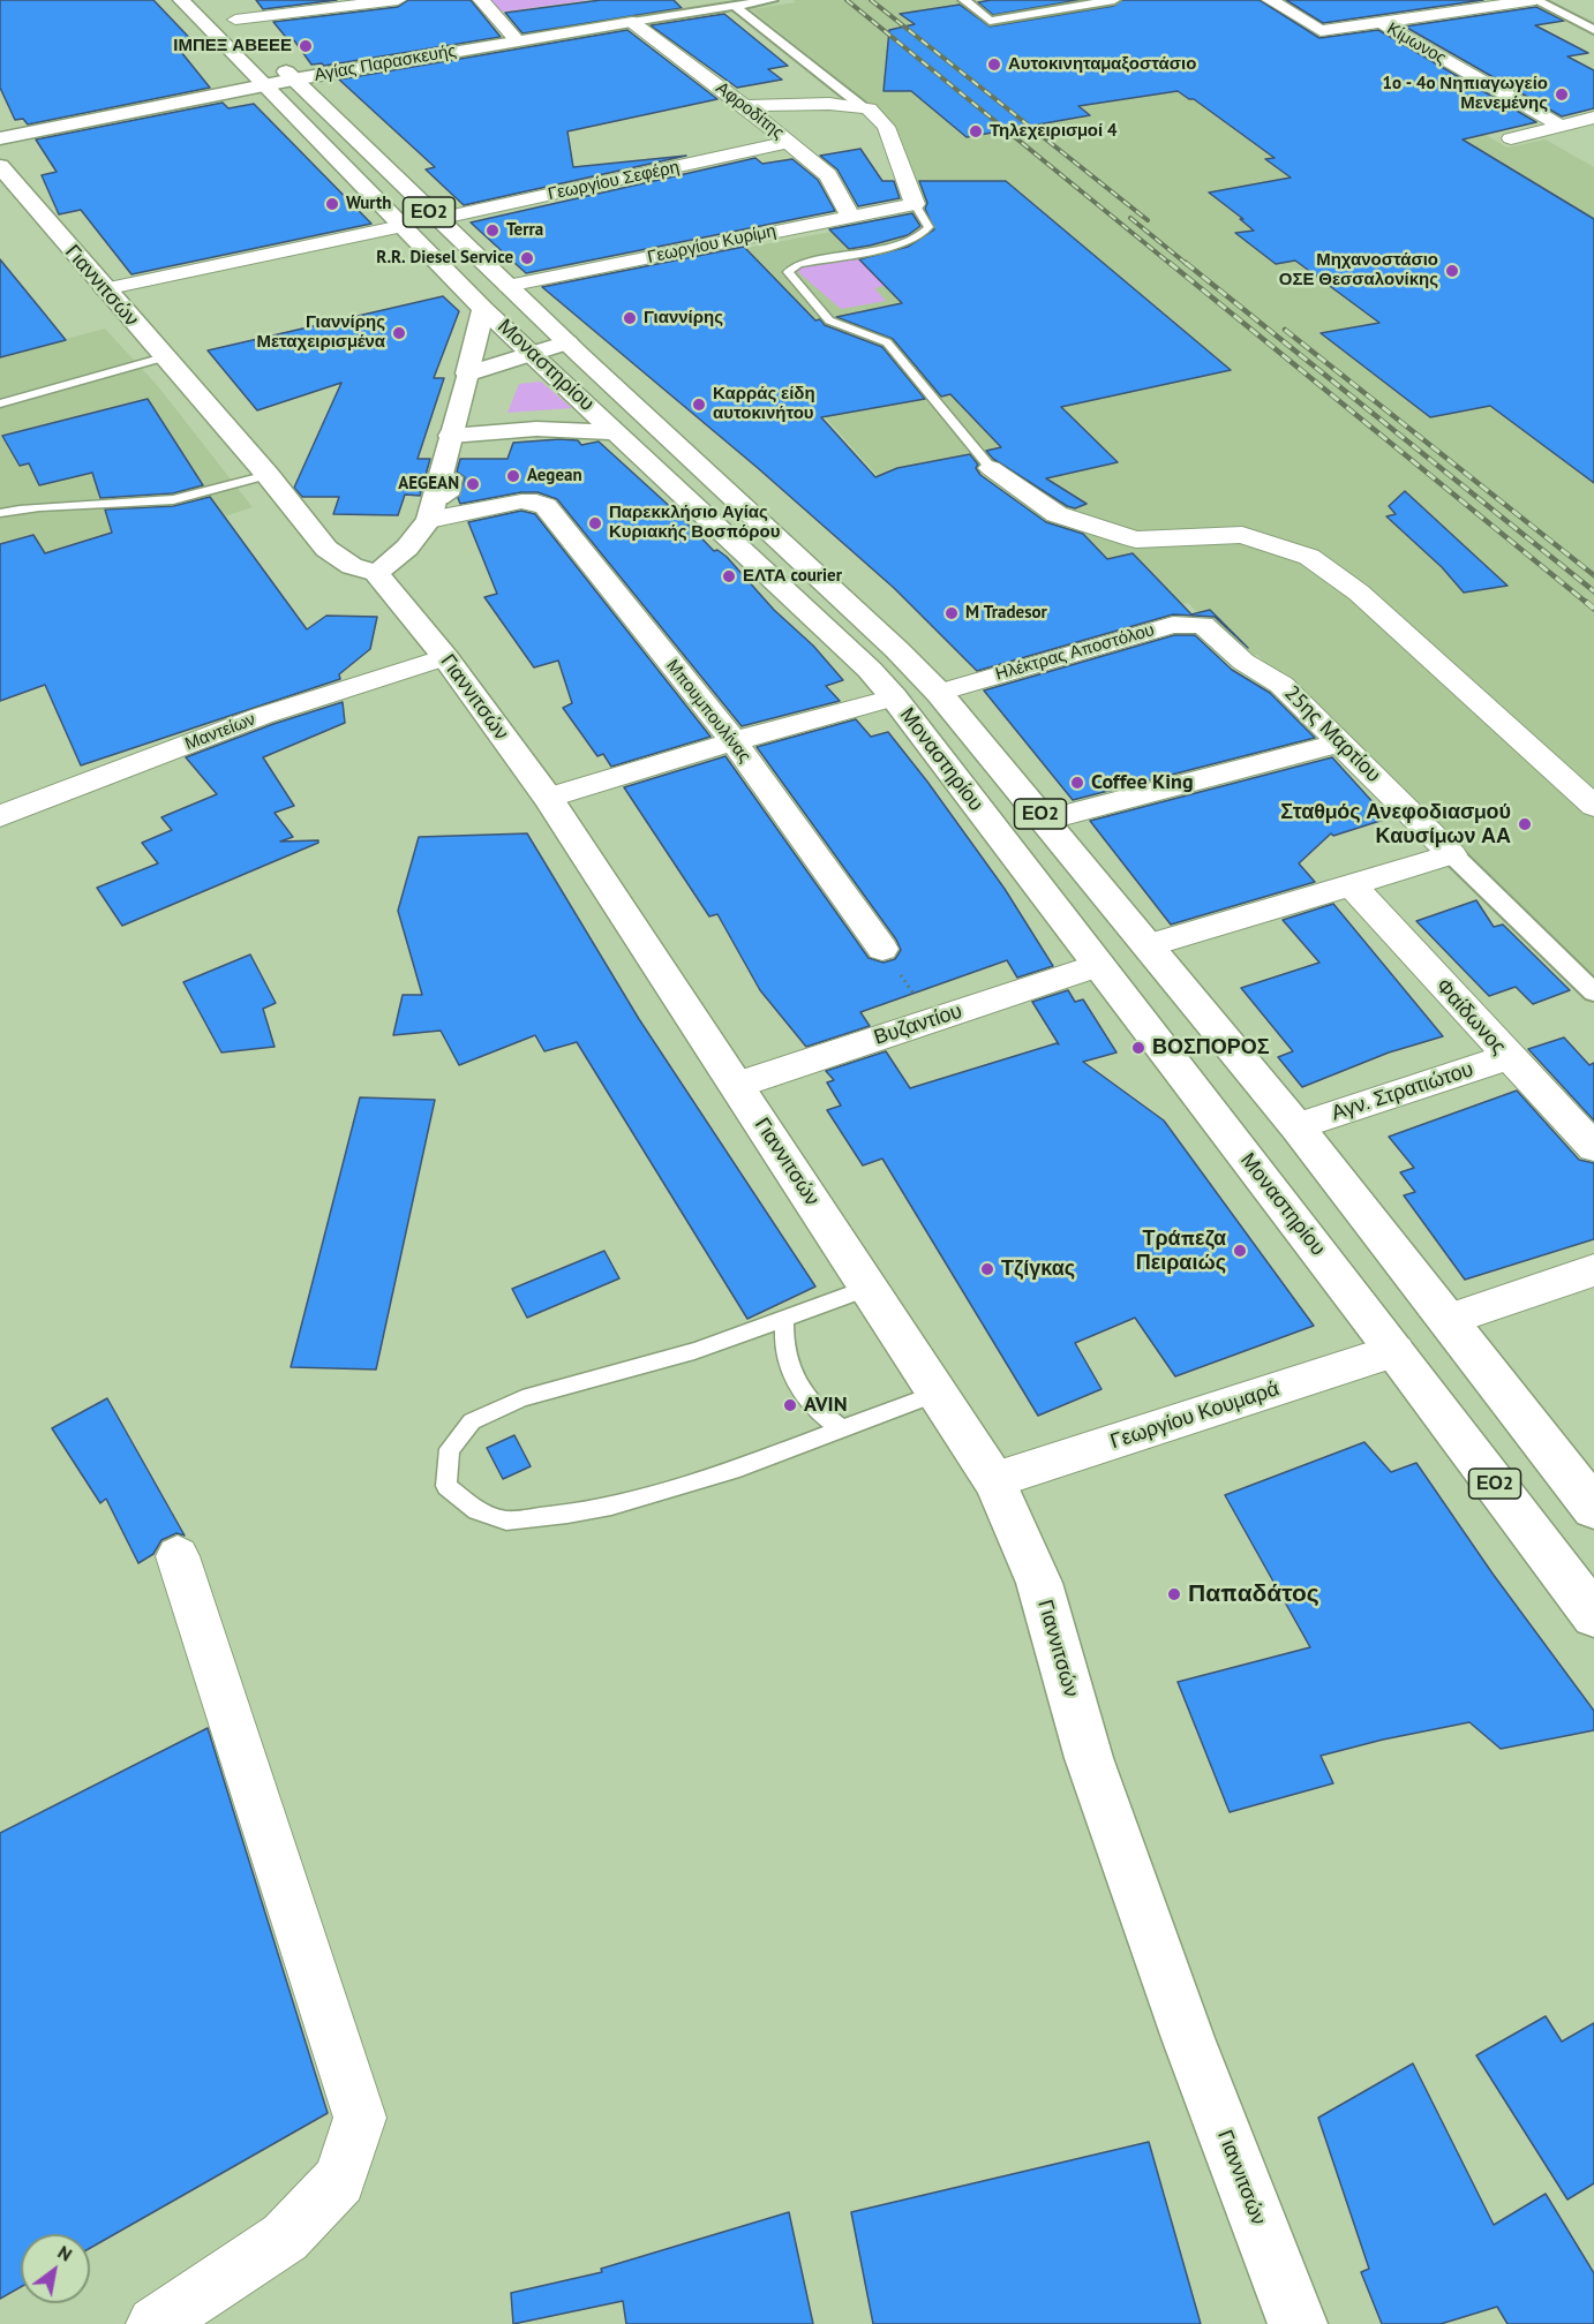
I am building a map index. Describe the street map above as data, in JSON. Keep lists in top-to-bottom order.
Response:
{
  "streets": {
    "main road": [
      "Αγίας Παρασκευής",
      "ΕΟ2",
      "Γιαννιτσών",
      "Μοναστηρίου"
    ],
    "street": [
      "Κίμωνος",
      "Αφροδίτης",
      "Γεωργίου Σεφέρη",
      "Γεωργίου Κυρίμη",
      "Ηλέκτρας Αποστόλου",
      "Μπουμπουλίνας",
      "Μαντείων",
      "25ης Μαρτίου",
      "Φαίδωνος",
      "Βυζαντίου",
      "Αγν. Στρατιώτου",
      "Γεωργίου Κουμαρά"
    ]
  },
  "crossings": [
    ["Αγίας Παρασκευής", "Αφροδίτης"],
    ["Αγίας Παρασκευής", "Μοναστηρίου"],
    ["Αφροδίτης", "Γεωργίου Σεφέρη"],
    ["Αφροδίτης", "Γεωργίου Κυρίμη"],
    ["Γεωργίου Σεφέρη", "Μοναστηρίου"],
    ["Γεωργίου Κυρίμη", "Μοναστηρίου"],
    ["Γιαννιτσών", "Μαντείων"],
    ["Γιαννιτσών", "Βυζαντίου"],
    ["Γιαννιτσών", "Γεωργίου Κουμαρά"],
    ["Μοναστηρίου", "Ηλέκτρας Αποστόλου"],
    ["Μοναστηρίου", "Βυζαντίου"],
    ["Μοναστηρίου", "Αγν. Στρατιώτου"],
    ["Μοναστηρίου", "Γεωργίου Κουμαρά"],
    ["Ηλέκτρας Αποστόλου", "25ης Μαρτίου"],
    ["Φαίδωνος", "Αγν. Στρατιώτου"]
  ],
  "places": [
    "ΙΜΠΕΞ ΑΒΕΕΕ",
    "Αυτοκινηταμαξοστάσιο",
    "1o - 4o Νηπιαγωγείο Μενεμένης",
    "Τηλεχειρισμοί 4",
    "Wurth",
    "Terra",
    "R.R. Diesel Service",
    "Μηχανοστάσιο ΟΣΕ Θεσσαλονίκης",
    "Γιαννίρης",
    "Γιαννίρης Μεταχειρισμένα",
    "Καρράς είδη αυτοκινήτου",
    "Aegean",
    "AEGEAN",
    "Παρεκκλήσιο Αγίας Κυριακής Βοσπόρου",
    "ΕΛΤΑ courier",
    "M Tradesor",
    "Coffee King",
    "Σταθμός Ανεφοδιασμού Καυσίμων ΑΑ",
    "ΒΟΣΠΟΡΟΣ",
    "Τράπεζα Πειραιώς",
    "Τζίγκας",
    "AVIN",
    "Παπαδάτος"
  ],
  "north": "top right"
}
